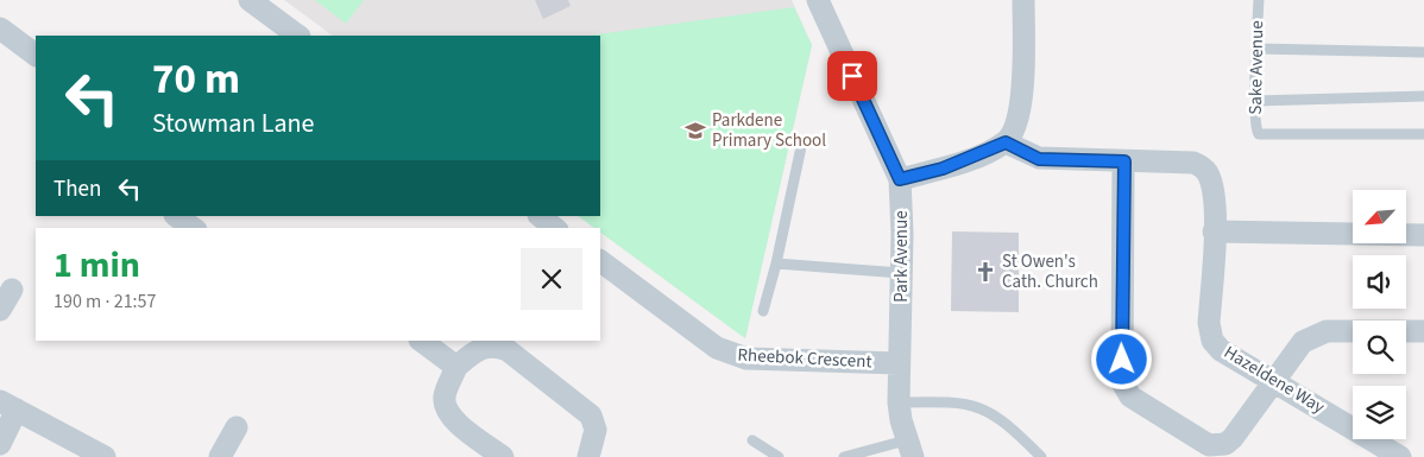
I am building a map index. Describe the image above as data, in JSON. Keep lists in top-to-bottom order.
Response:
{
  "streets": {
    "street": ["Park Avenue", "Rheebok Crescent", "Hazeldene Way"],
    "lane": ["Sake Avenue"]
  },
  "crossings": [
    ["Park Avenue", "Rheebok Crescent"]
  ],
  "places": {
    "school or university": ["Parkdene Primary School"],
    "church": ["St Owen's Cath. Church"]
  },
  "north": "bottom left",
  "page": {
    "turn": ["70 m", "Stowman Lane"],
    "then": "Then",
    "heading": ["1 min", "190 m · 21:57"]
  }
}
